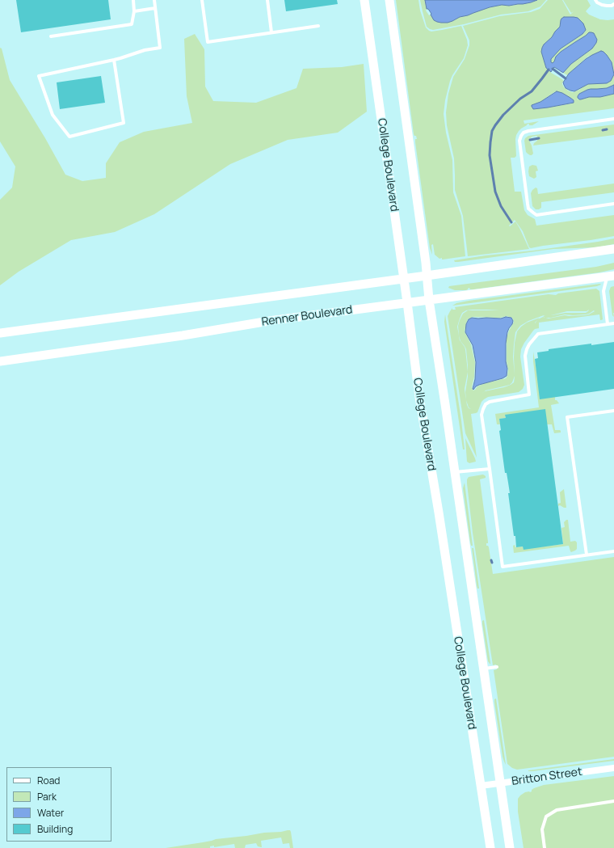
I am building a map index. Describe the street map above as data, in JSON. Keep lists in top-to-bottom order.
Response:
{
  "streets": {
    "main road": ["College Boulevard", "Renner Boulevard"],
    "street": ["Britton Street"]
  },
  "crossings": [
    ["College Boulevard", "Renner Boulevard"],
    ["College Boulevard", "Britton Street"]
  ],
  "legend": [
    "Road",
    "Park",
    "Water",
    "Building"
  ]
}
